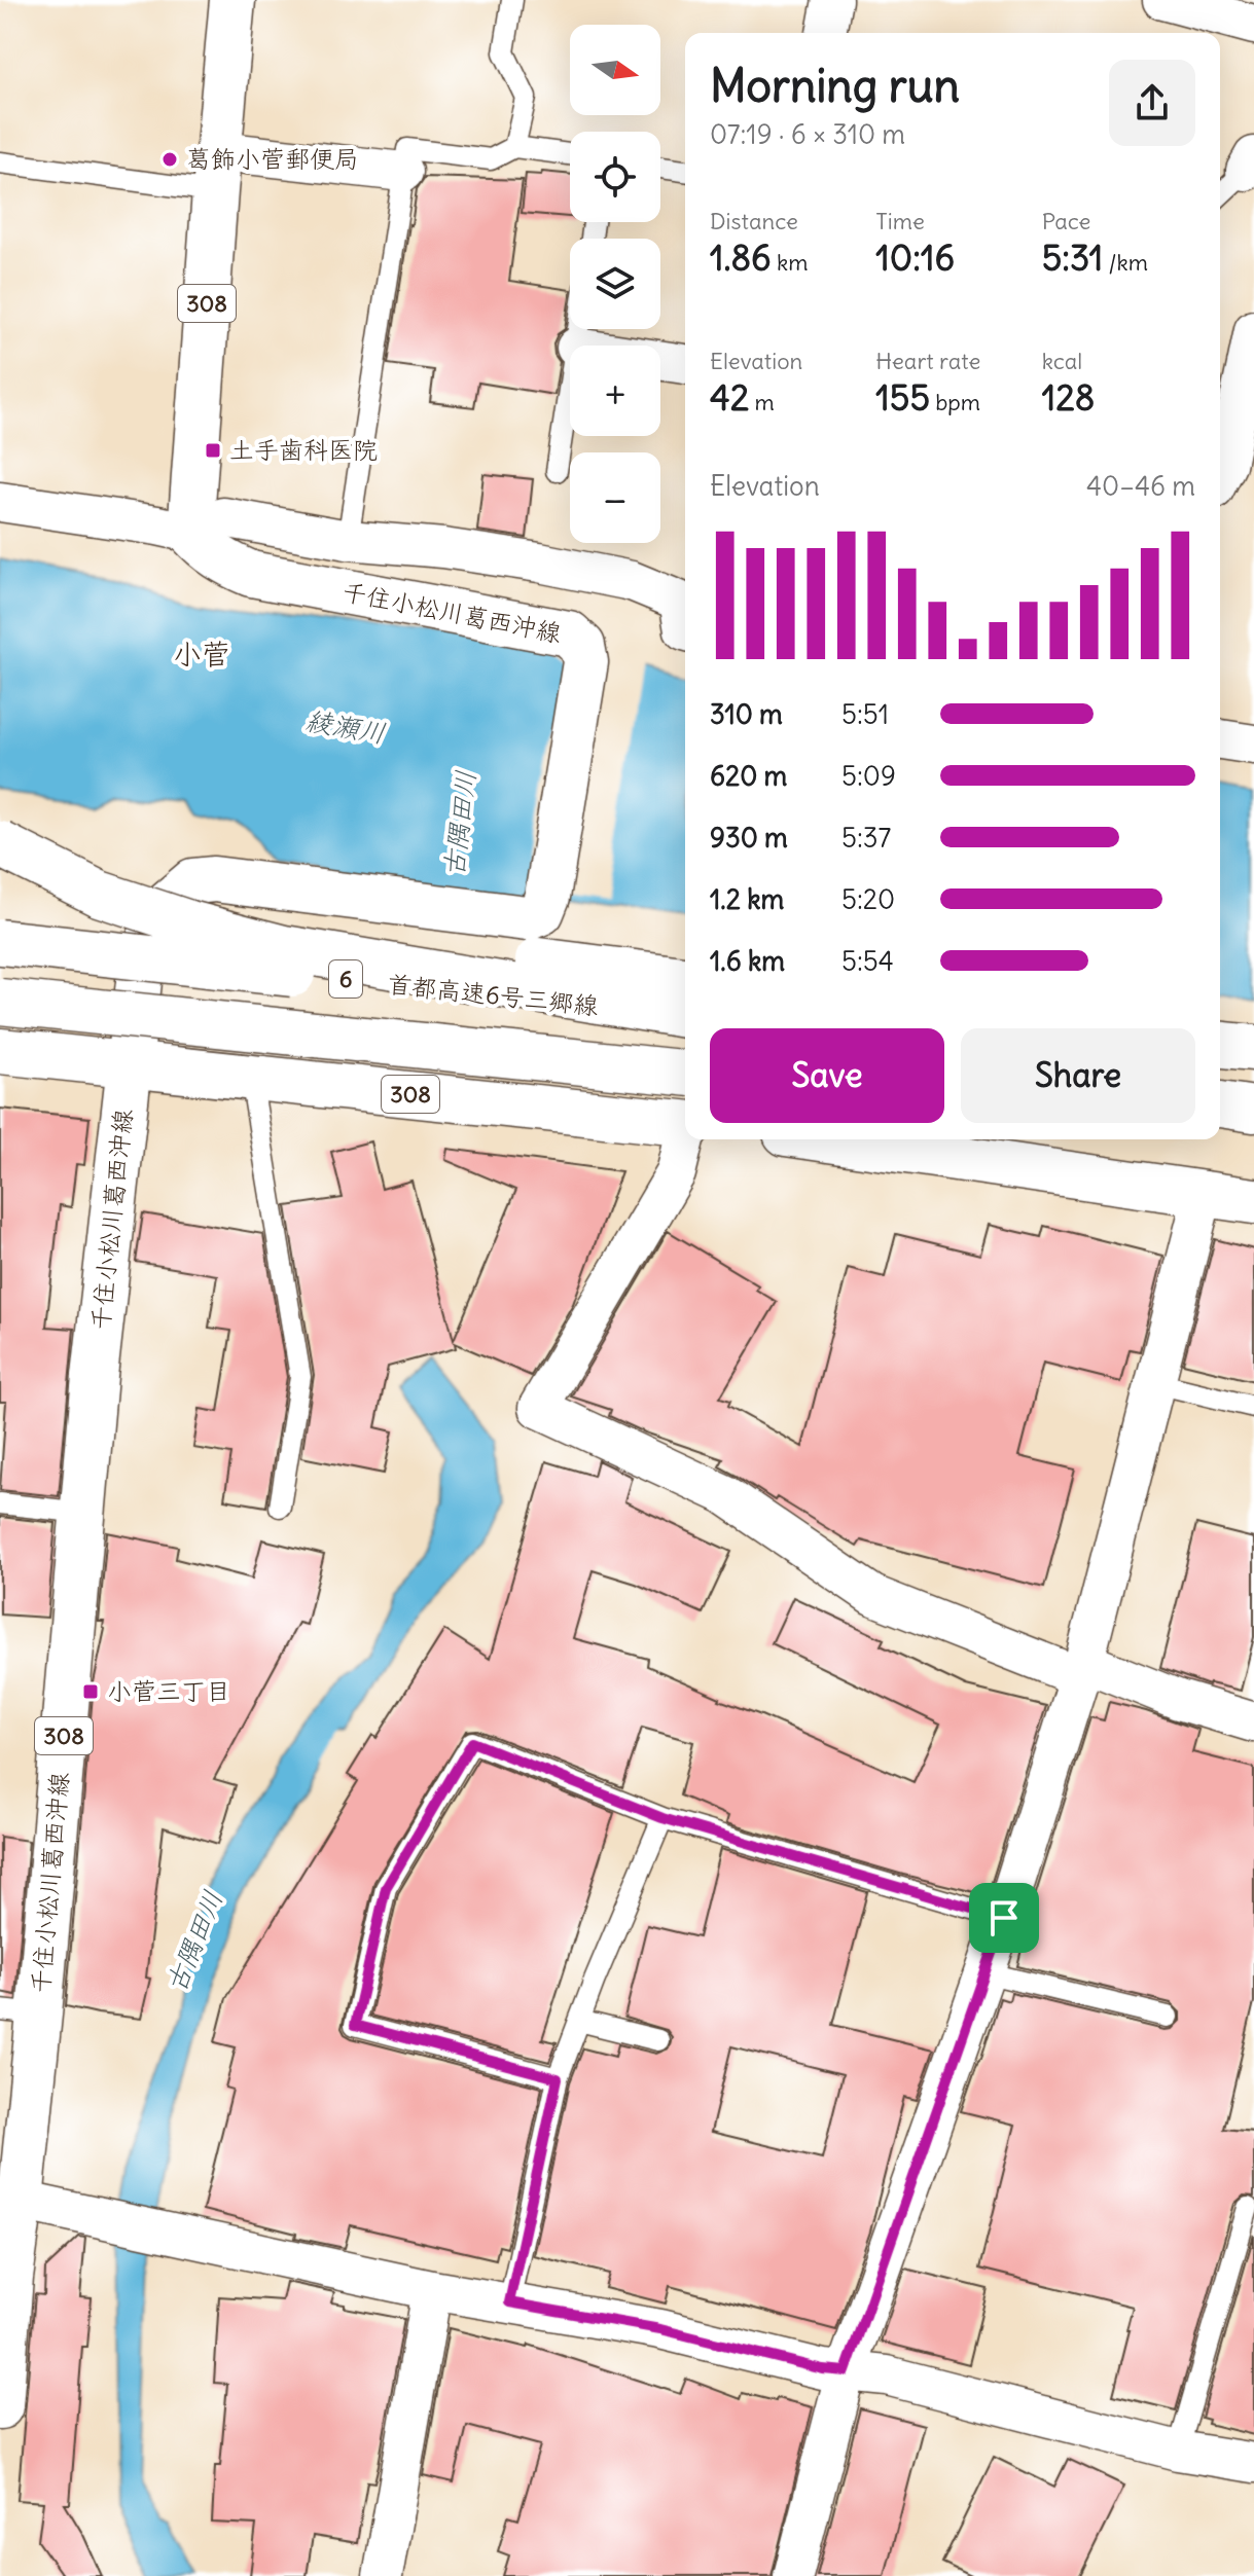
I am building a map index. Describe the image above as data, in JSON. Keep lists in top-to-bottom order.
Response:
{
  "streets": {
    "main road": [
      "308",
      "千住小松川葛西沖線",
      "6",
      "首都高速6号三郷線"
    ]
  },
  "crossings": [
    ["308", "千住小松川葛西沖線"]
  ],
  "districts": ["小菅"],
  "water": ["綾瀬川", "古隅田川"],
  "places": {
    "other": ["葛飾小菅郵便局"],
    "transit": ["土手歯科医院", "小菅三丁目"]
  },
  "north": "right",
  "page": {
    "map_buttons": ["+", "−"],
    "heading": ["Morning run", "07:19 · 6 × 310 m"],
    "stats": [
      ["Distance", "1.86 km"],
      ["Time", "10:16"],
      ["Pace", "5:31 /km"],
      ["Elevation", "42 m"],
      ["Heart rate", "155 bpm"],
      ["kcal", "128"]
    ],
    "chart": ["Elevation", "40–46 m"],
    "list": [
      {
        "name": "310 m",
        "note": "5:51"
      },
      {
        "name": "620 m",
        "note": "5:09"
      },
      {
        "name": "930 m",
        "note": "5:37"
      },
      {
        "name": "1.2 km",
        "note": "5:20"
      },
      {
        "name": "1.6 km",
        "note": "5:54"
      }
    ],
    "buttons": ["Save", "Share"]
  }
}
